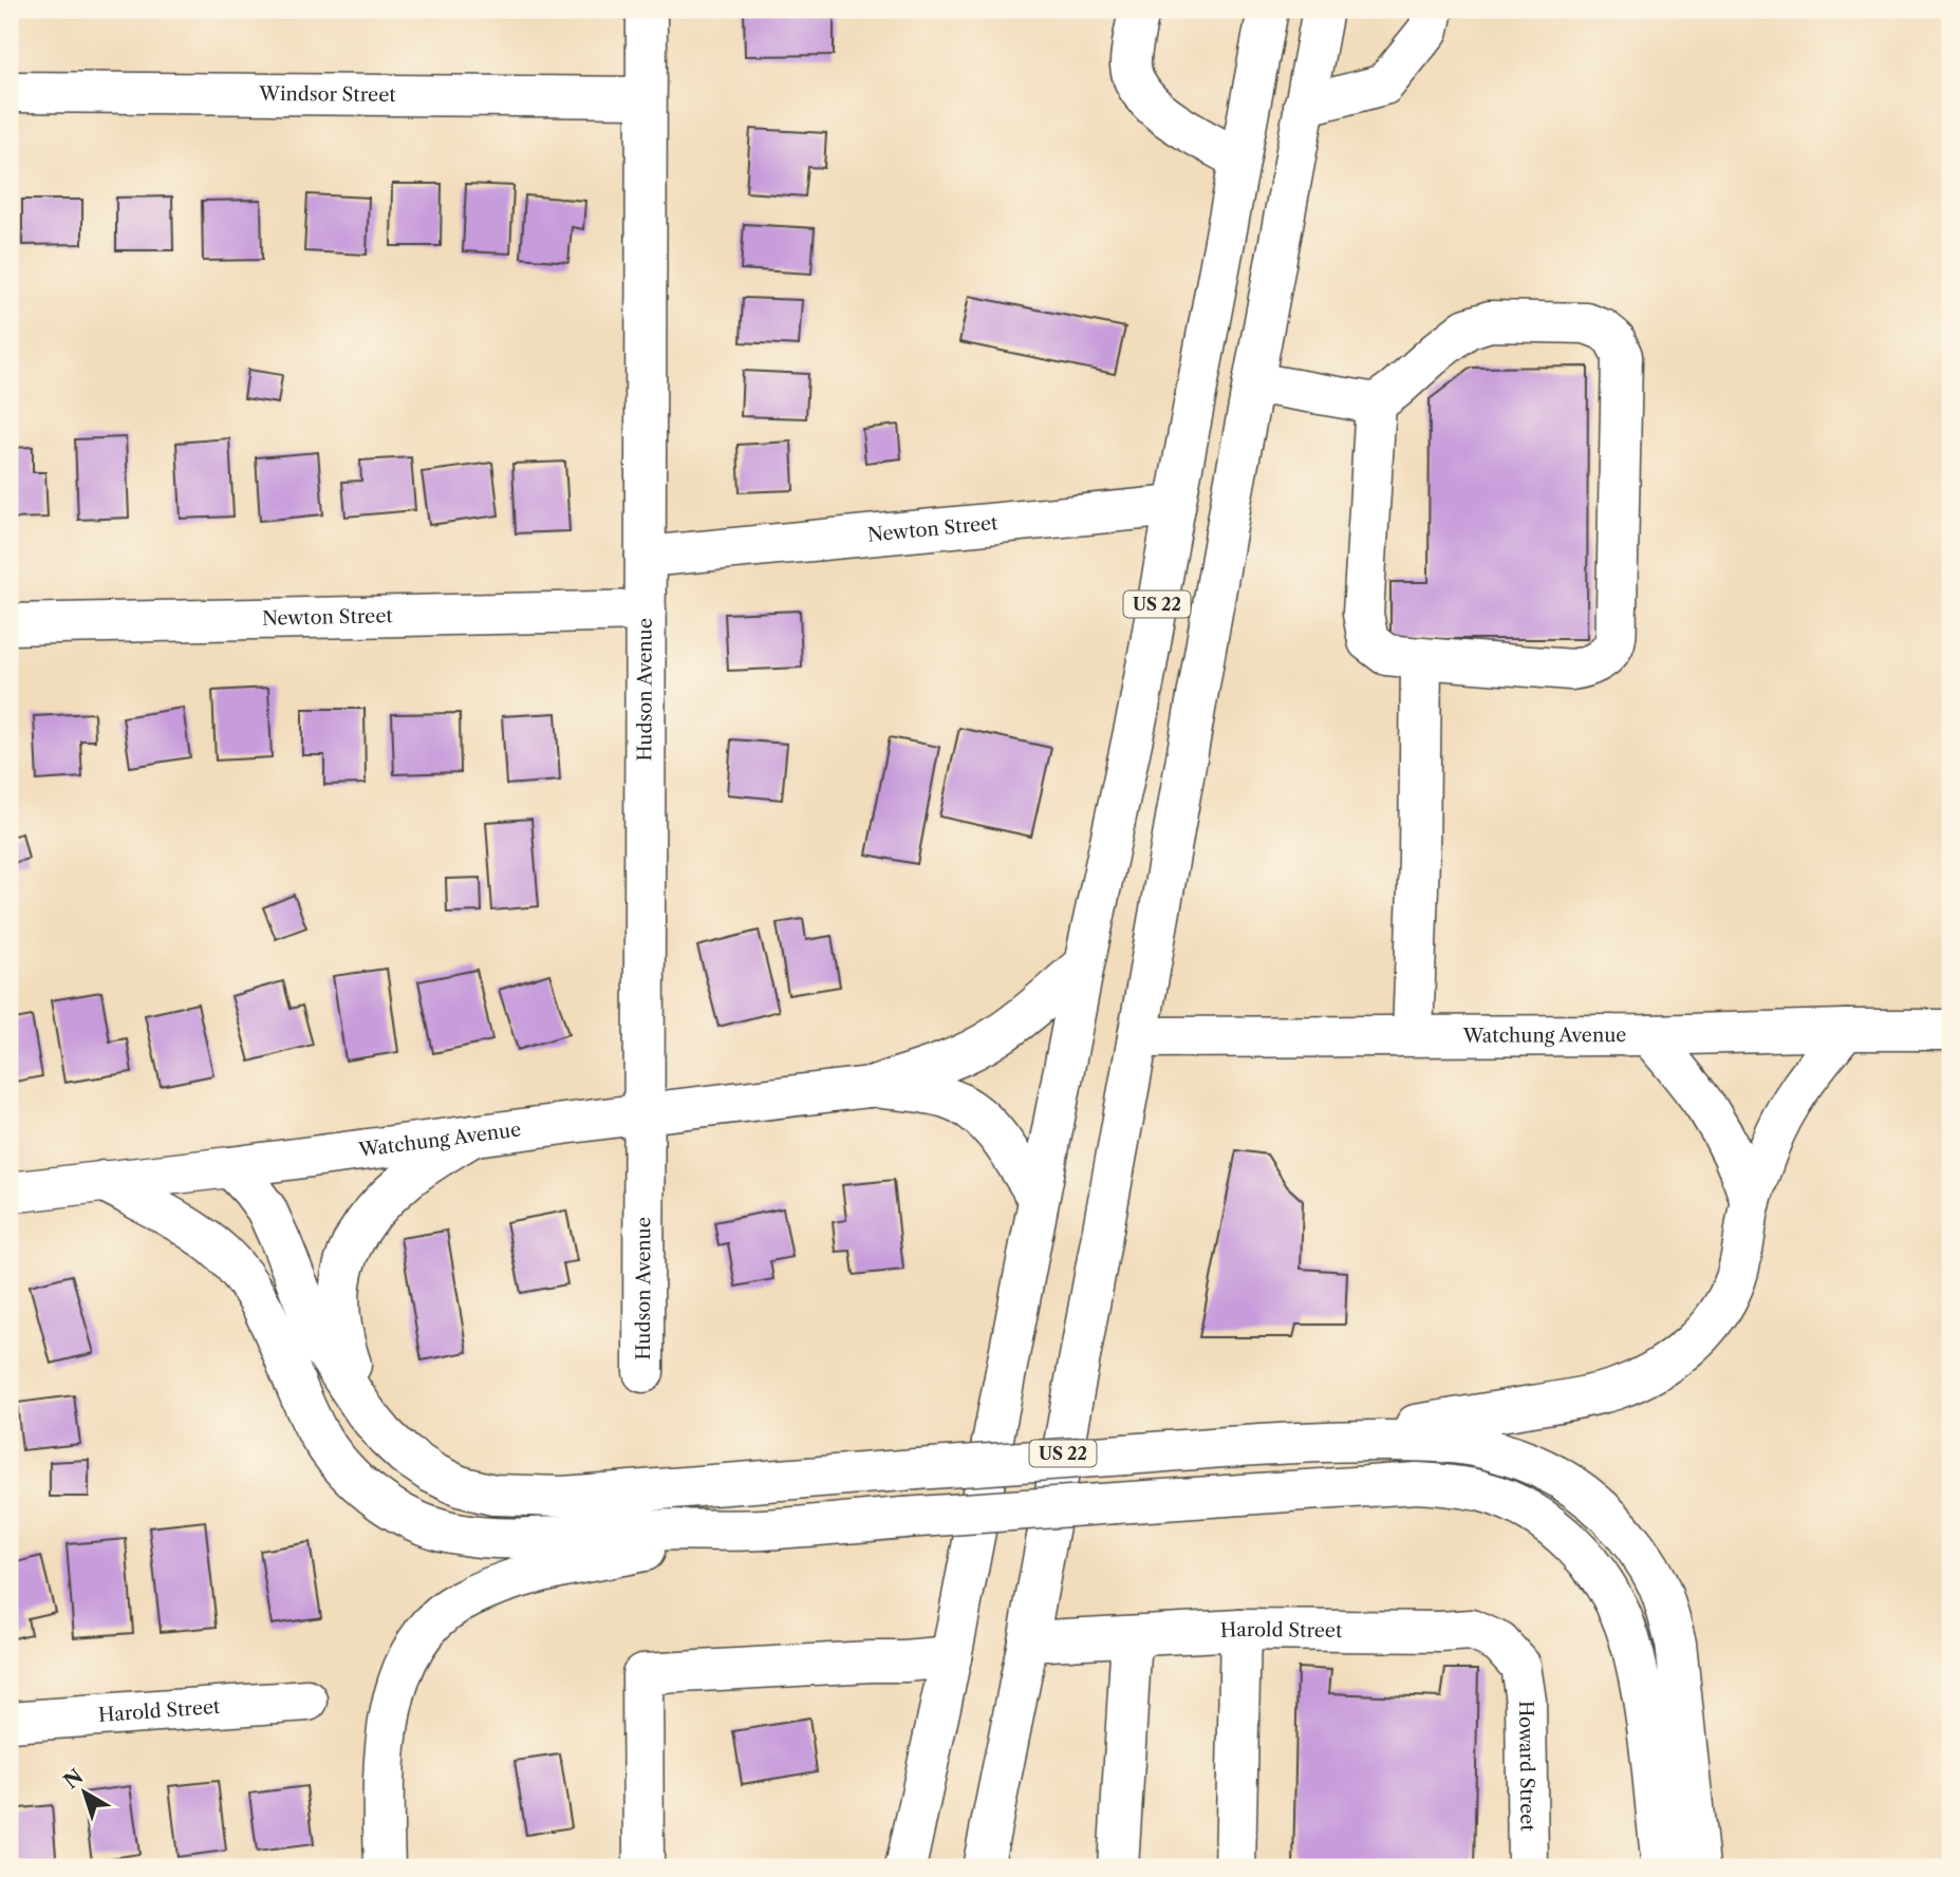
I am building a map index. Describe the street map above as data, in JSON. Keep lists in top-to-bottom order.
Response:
{
  "streets": {
    "main road": [
      "Windsor Street",
      "Newton Street",
      "US 22",
      "Hudson Avenue",
      "Watchung Avenue",
      "Harold Street",
      "Howard Street"
    ]
  },
  "crossings": [
    ["Windsor Street", "Hudson Avenue"],
    ["Newton Street", "US 22"],
    ["Newton Street", "Hudson Avenue"],
    ["US 22", "Watchung Avenue"],
    ["US 22", "Harold Street"],
    ["Hudson Avenue", "Watchung Avenue"],
    ["Harold Street", "Howard Street"]
  ],
  "north": "top left"
}
